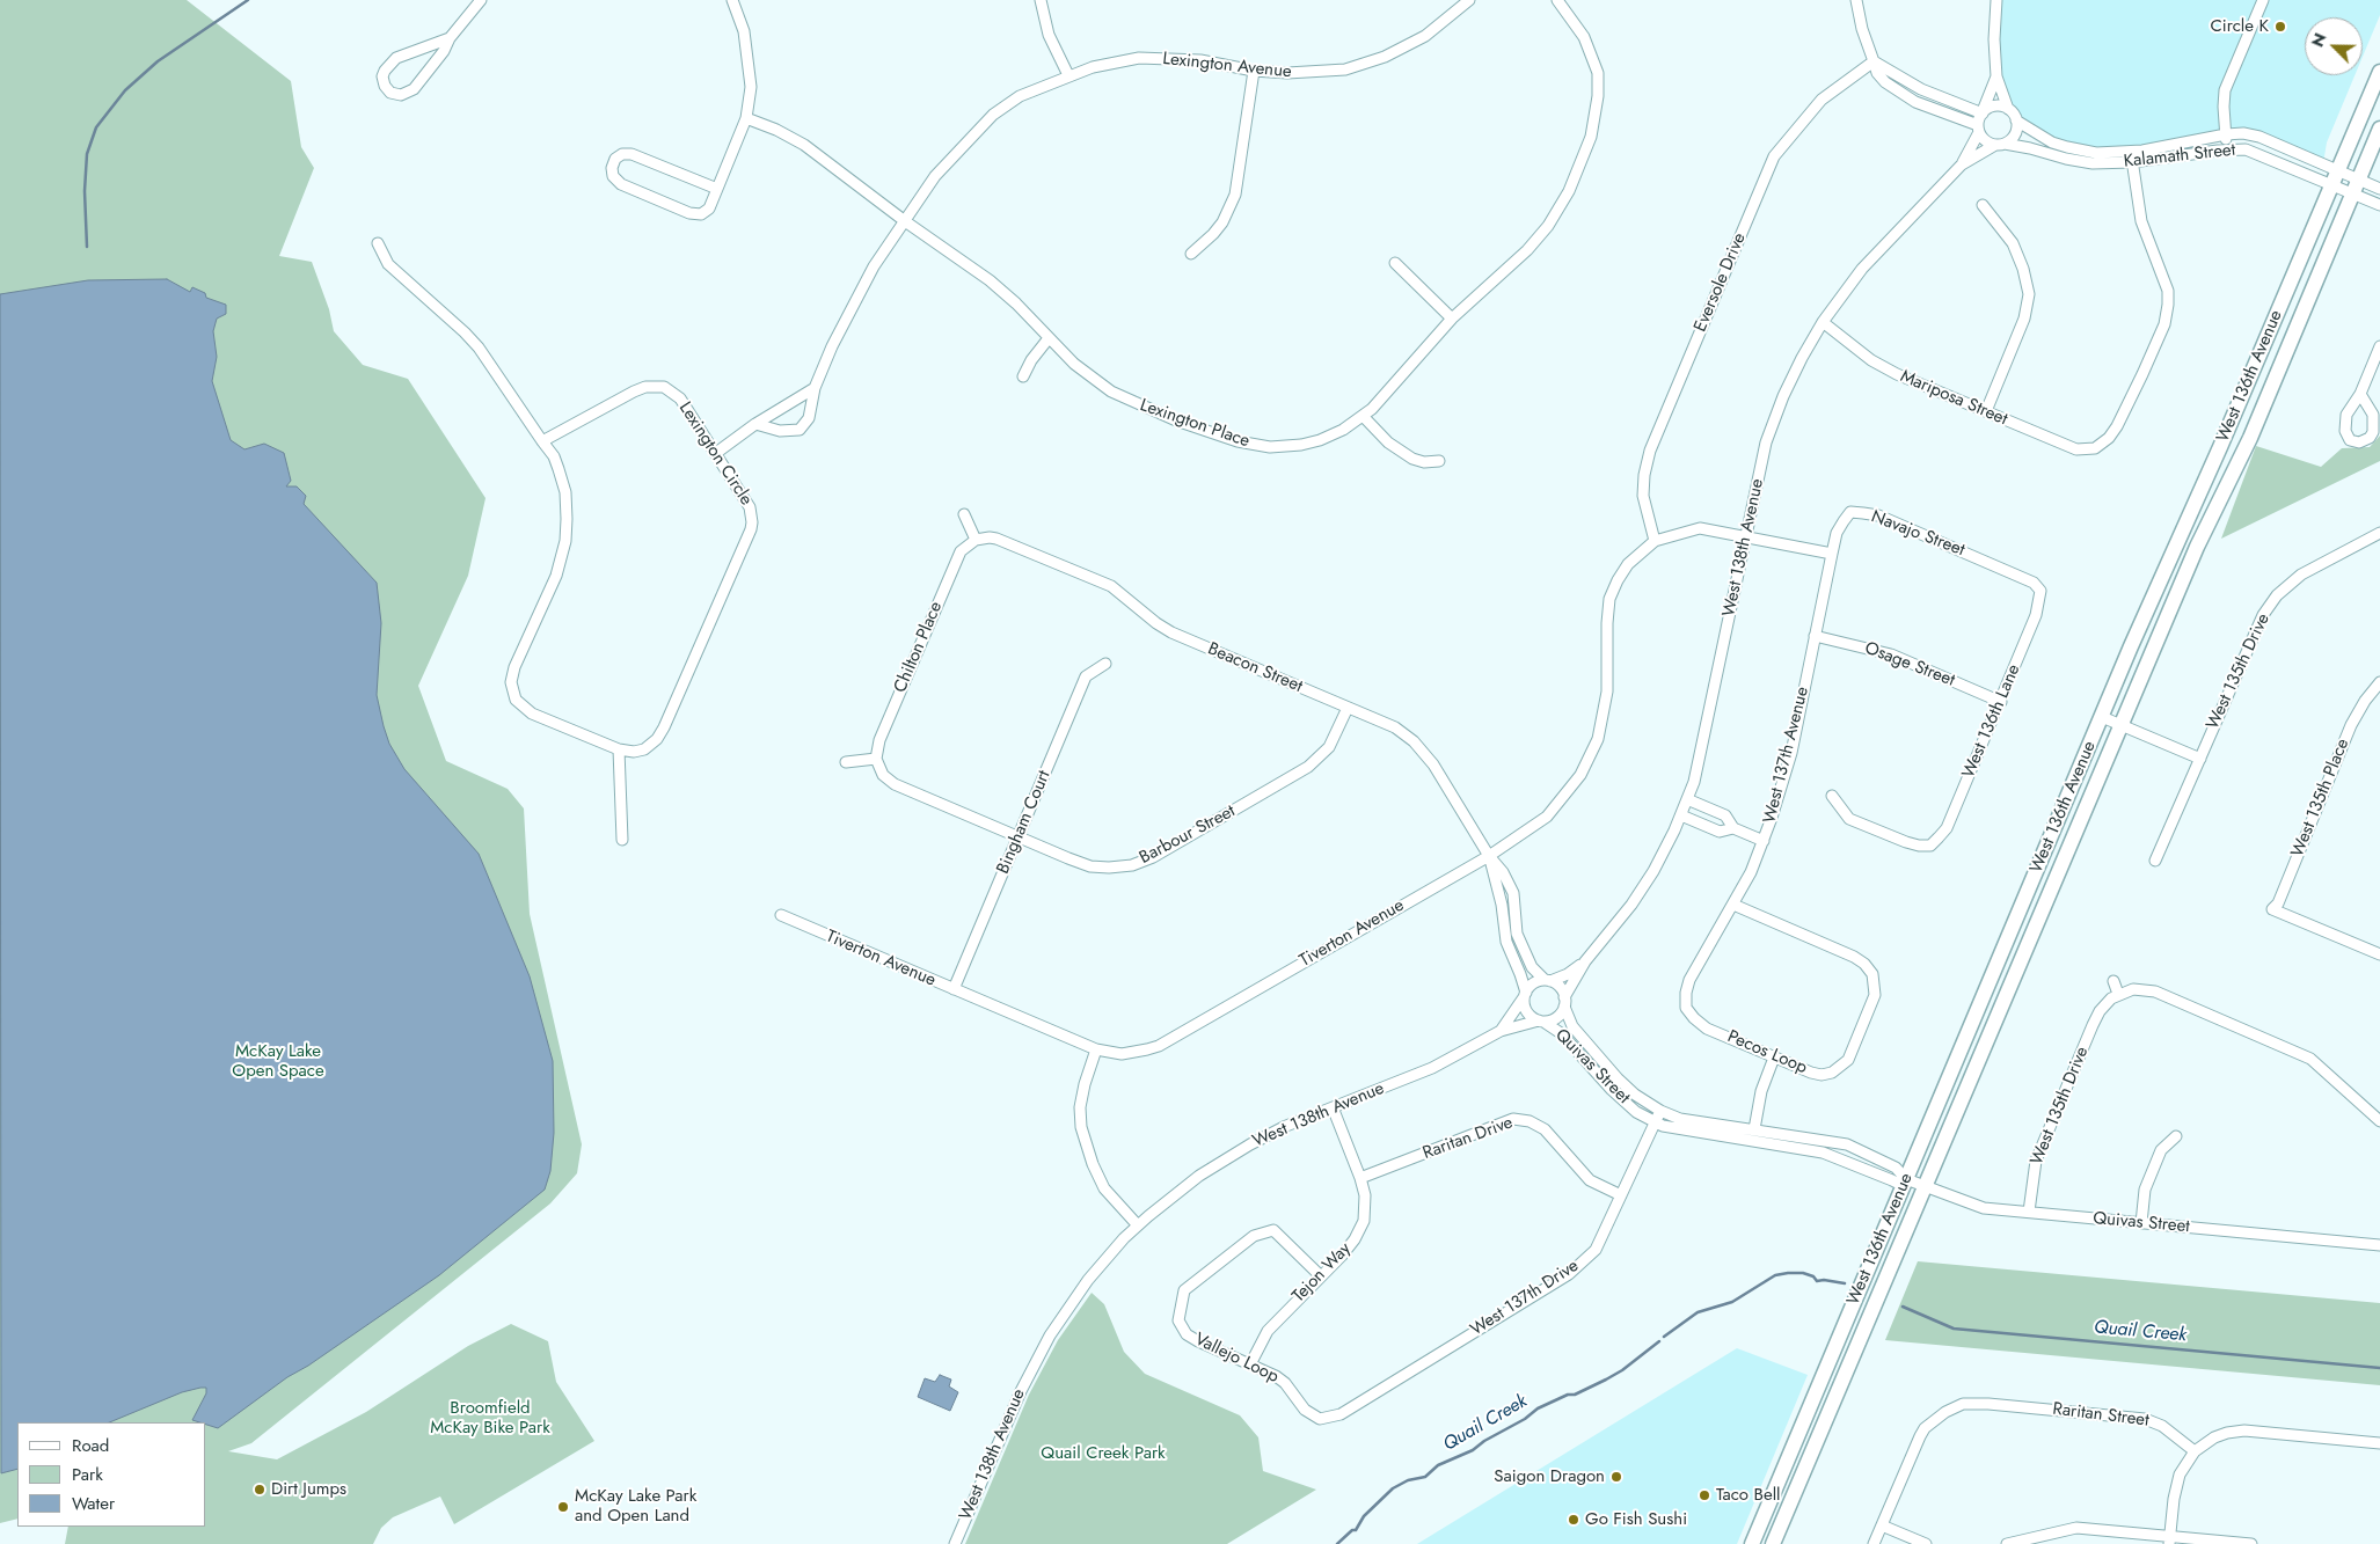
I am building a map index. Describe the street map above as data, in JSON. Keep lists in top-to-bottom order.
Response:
{
  "streets": {
    "main road": ["West 136th Avenue"],
    "street": [
      "Lexington Avenue",
      "Kalamath Street",
      "Eversole Drive",
      "Mariposa Street",
      "Lexington Place",
      "Lexington Circle",
      "Navajo Street",
      "West 138th Avenue",
      "Chilton Place",
      "Osage Street",
      "Beacon Street",
      "West 135th Drive",
      "West 136th Lane",
      "West 137th Avenue",
      "West 135th Place",
      "Bingham Court",
      "Barbour Street",
      "Tiverton Avenue",
      "Pecos Loop",
      "Quivas Street",
      "Raritan Drive",
      "Tejon Way",
      "West 137th Drive",
      "Vallejo Loop",
      "Raritan Street"
    ]
  },
  "crossings": [
    ["Lexington Avenue", "Lexington Place"],
    ["Kalamath Street", "West 136th Avenue"],
    ["Kalamath Street", "Mariposa Street"],
    ["Kalamath Street", "West 138th Avenue"],
    ["Eversole Drive", "Tiverton Avenue"],
    ["West 136th Avenue", "Quivas Street"],
    ["Mariposa Street", "West 138th Avenue"],
    ["Navajo Street", "West 136th Lane"],
    ["Navajo Street", "West 137th Avenue"],
    ["West 138th Avenue", "Beacon Street"],
    ["West 138th Avenue", "Tiverton Avenue"],
    ["West 138th Avenue", "Quivas Street"],
    ["West 138th Avenue", "Tejon Way"],
    ["Chilton Place", "Beacon Street"],
    ["Chilton Place", "Barbour Street"],
    ["Osage Street", "West 136th Lane"],
    ["Osage Street", "West 137th Avenue"],
    ["Beacon Street", "Barbour Street"],
    ["Beacon Street", "Tiverton Avenue"],
    ["Beacon Street", "Quivas Street"],
    ["West 135th Drive", "Quivas Street"],
    ["West 137th Avenue", "Pecos Loop"],
    ["Bingham Court", "Barbour Street"],
    ["Bingham Court", "Tiverton Avenue"],
    ["Quivas Street", "West 137th Drive"],
    ["Raritan Drive", "Tejon Way"],
    ["Raritan Drive", "West 137th Drive"],
    ["Tejon Way", "Vallejo Loop"],
    ["West 137th Drive", "Vallejo Loop"]
  ],
  "water": ["Quail Creek"],
  "parks": ["McKay Lake Open Space", "Broomfield McKay Bike Park", "Quail Creek Park"],
  "places": [
    "Circle K",
    "Saigon Dragon",
    "Dirt Jumps",
    "Taco Bell",
    "McKay Lake Park and Open Land",
    "Go Fish Sushi"
  ],
  "legend": ["Road", "Park", "Water"],
  "north": "top left"
}
